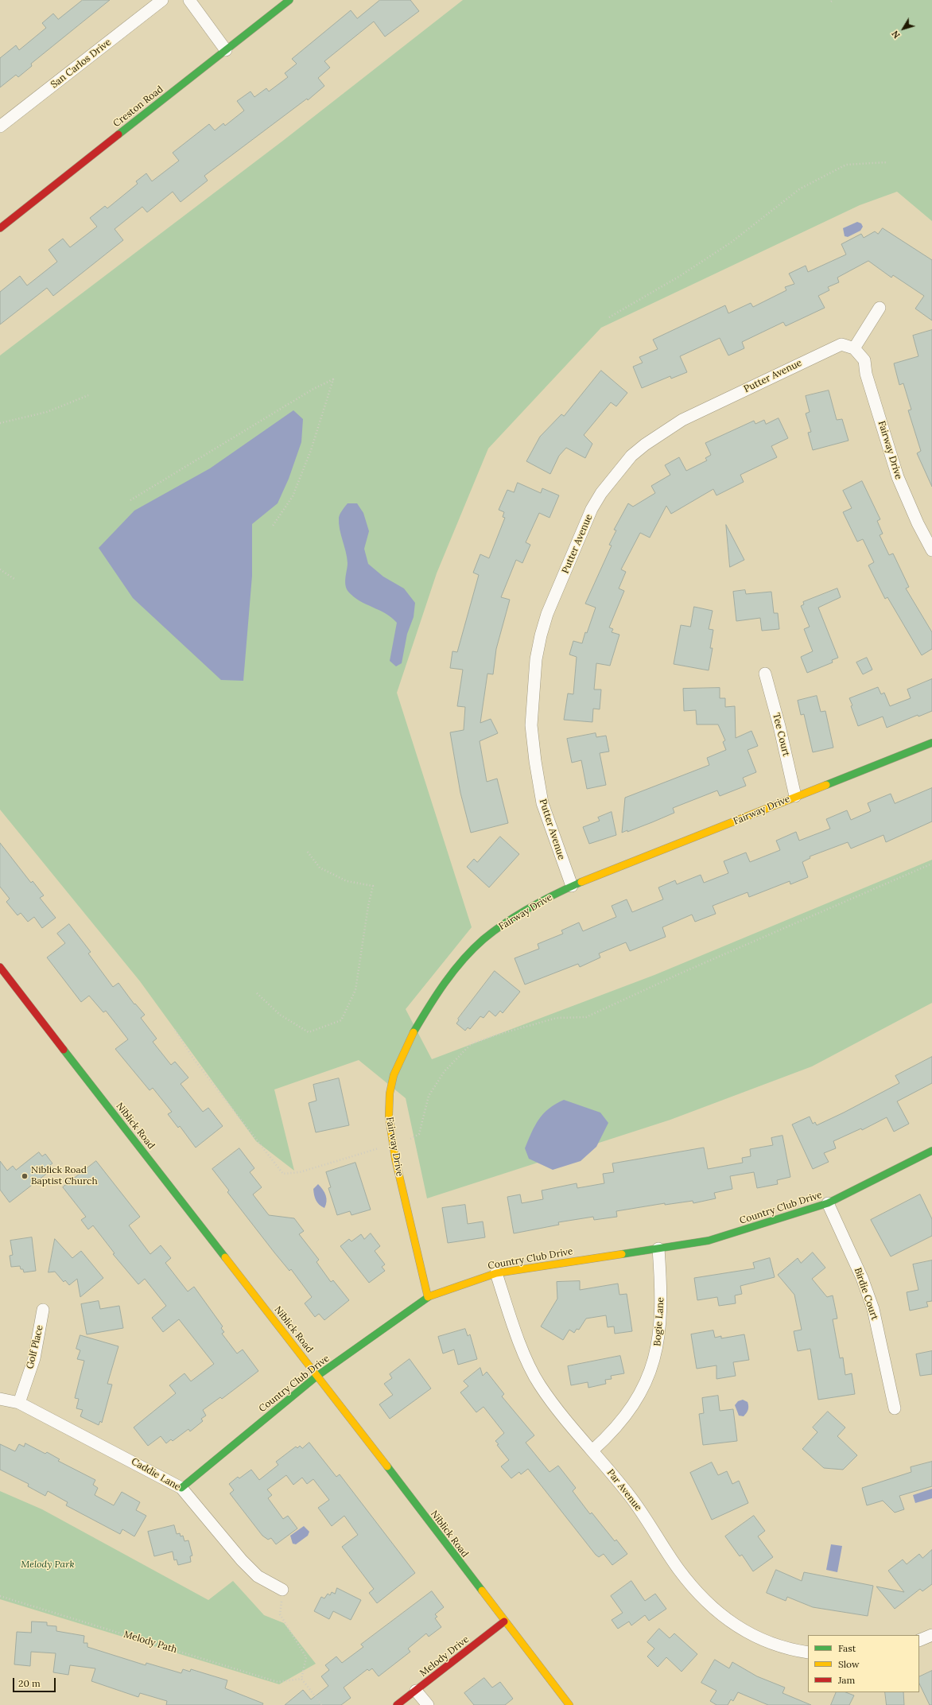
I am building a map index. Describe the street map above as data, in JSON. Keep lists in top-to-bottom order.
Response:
{
  "streets": {
    "street": [
      "San Carlos Drive",
      "Creston Road",
      "Putter Avenue",
      "Fairway Drive",
      "Tee Court",
      "Niblick Road",
      "Country Club Drive",
      "Birdie Court",
      "Bogie Lane",
      "Golf Place",
      "Caddie Lane",
      "Par Avenue",
      "Melody Drive"
    ],
    "path": ["Melody Path"]
  },
  "crossings": [
    ["Putter Avenue", "Fairway Drive"],
    ["Fairway Drive", "Tee Court"],
    ["Fairway Drive", "Country Club Drive"],
    ["Niblick Road", "Country Club Drive"],
    ["Niblick Road", "Melody Drive"],
    ["Country Club Drive", "Birdie Court"],
    ["Country Club Drive", "Bogie Lane"],
    ["Country Club Drive", "Caddie Lane"],
    ["Country Club Drive", "Par Avenue"],
    ["Bogie Lane", "Par Avenue"],
    ["Golf Place", "Caddie Lane"]
  ],
  "parks": ["Melody Park"],
  "places": ["Niblick Road Baptist Church"],
  "legend": ["Fast", "Slow", "Jam"],
  "scale_bar": "20 m",
  "north": "bottom left"
}
